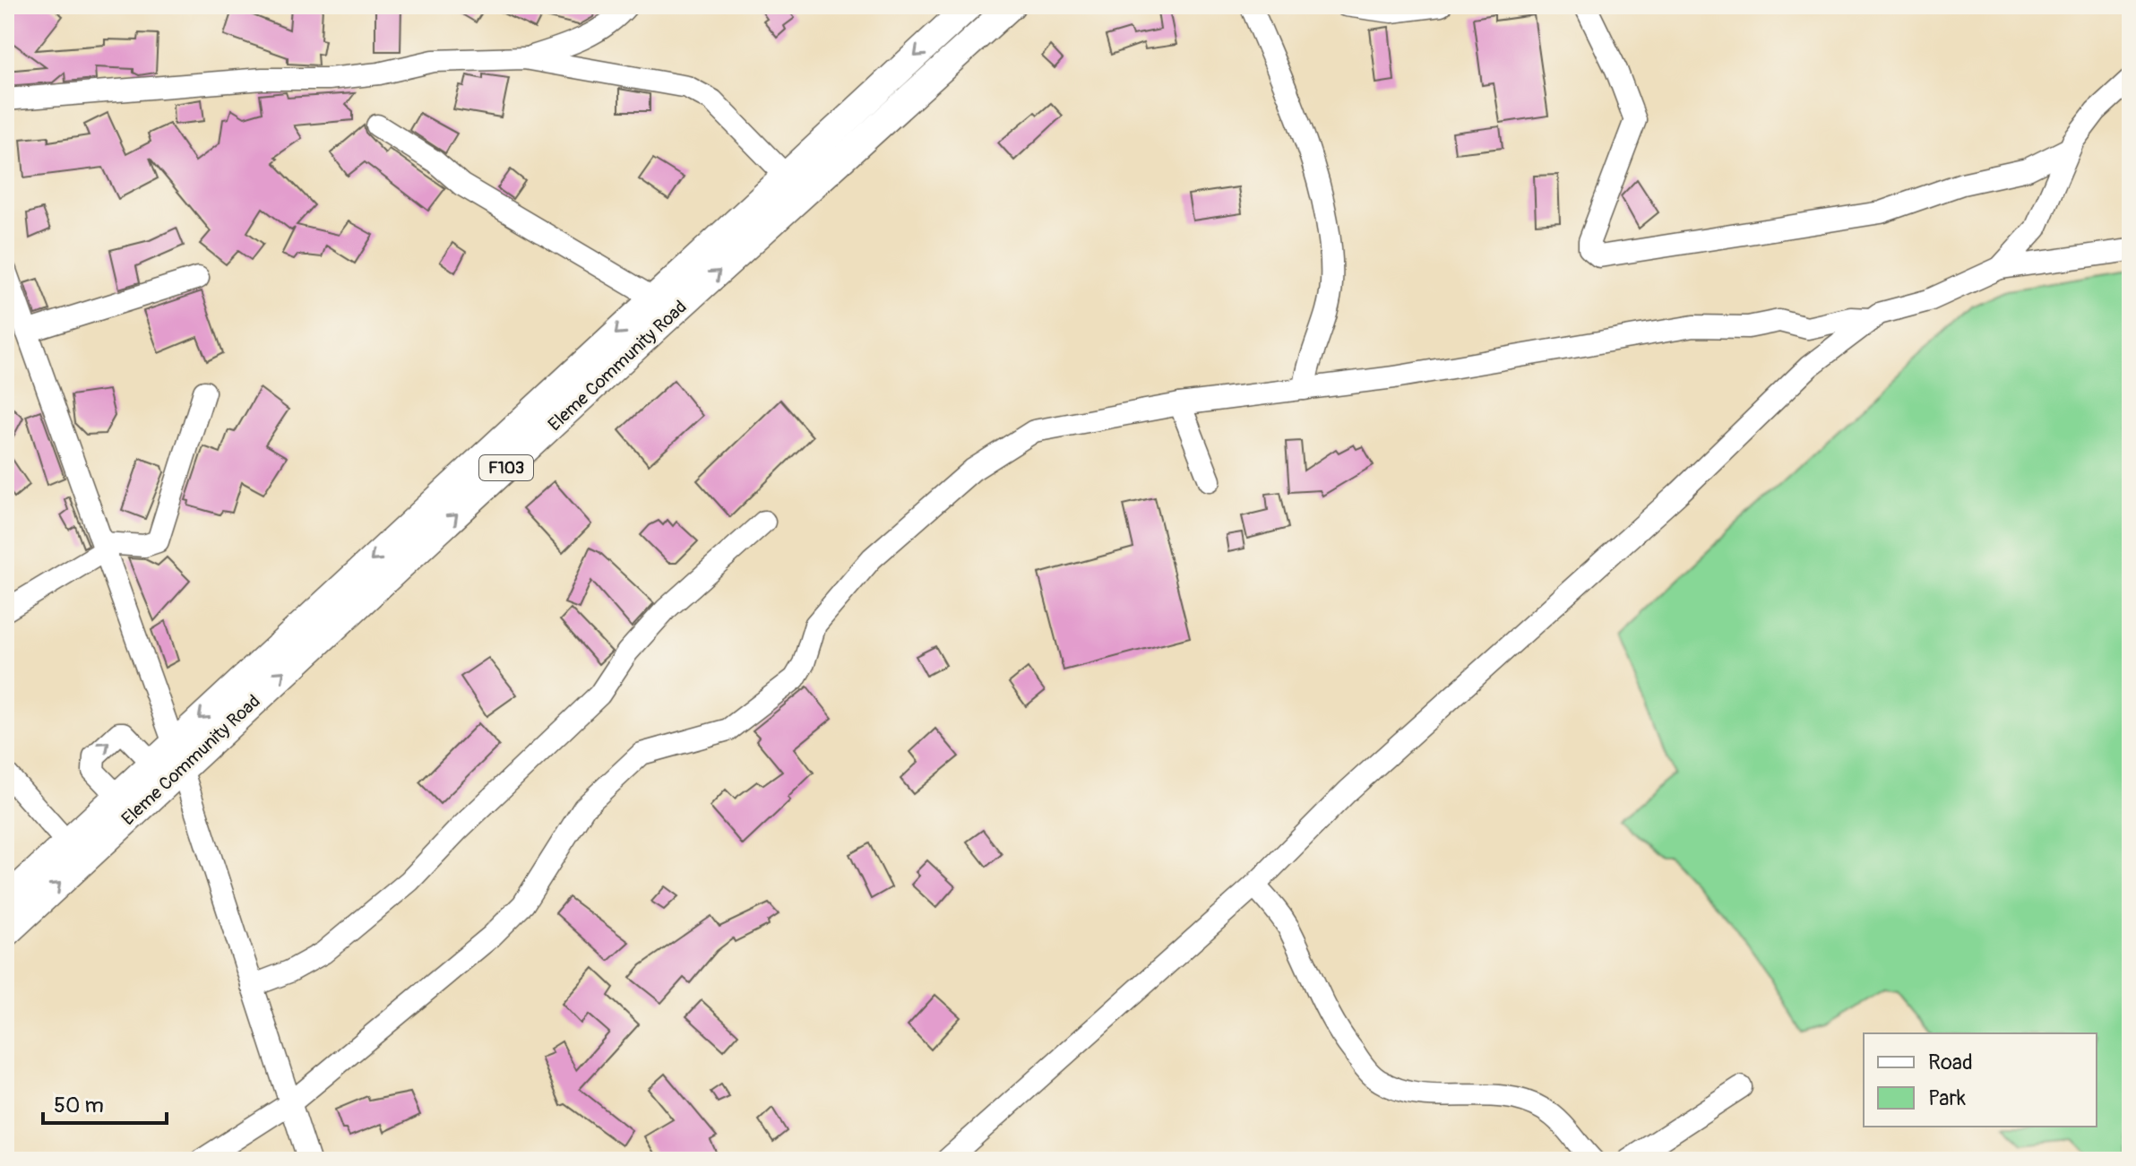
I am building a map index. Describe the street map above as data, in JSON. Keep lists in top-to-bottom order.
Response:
{
  "streets": {
    "main road": ["Eleme Community Road", "F103"]
  },
  "legend": ["Road", "Park"],
  "scale_bar": "50 m"
}
